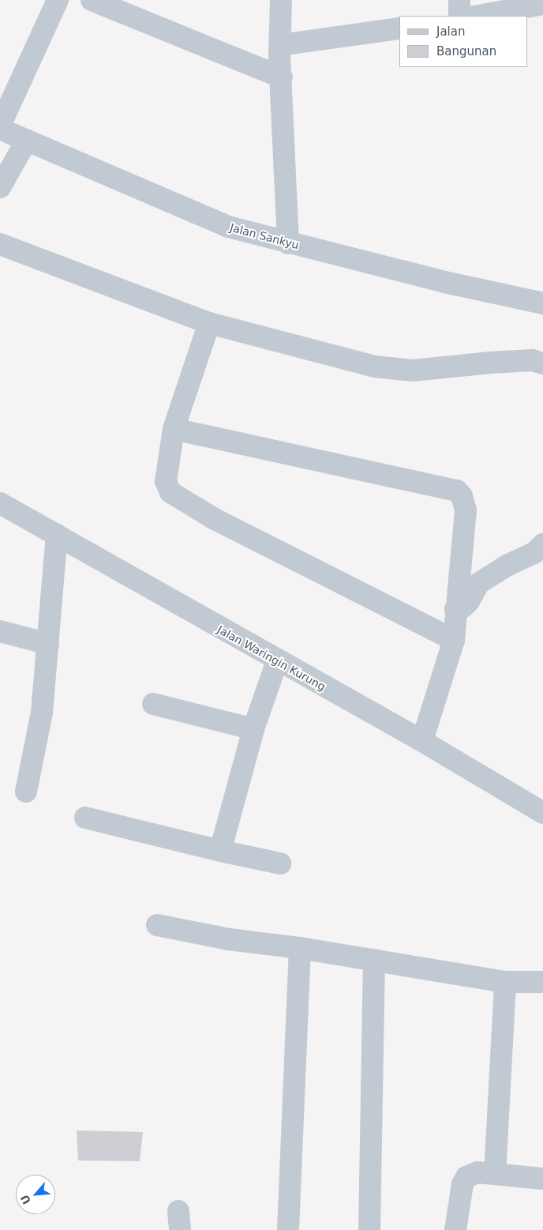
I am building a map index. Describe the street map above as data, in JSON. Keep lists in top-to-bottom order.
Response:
{
  "streets": {
    "street": ["Jalan Sankyu", "Jalan Waringin Kurung"]
  },
  "legend": ["Jalan", "Bangunan"],
  "north": "bottom left"
}
